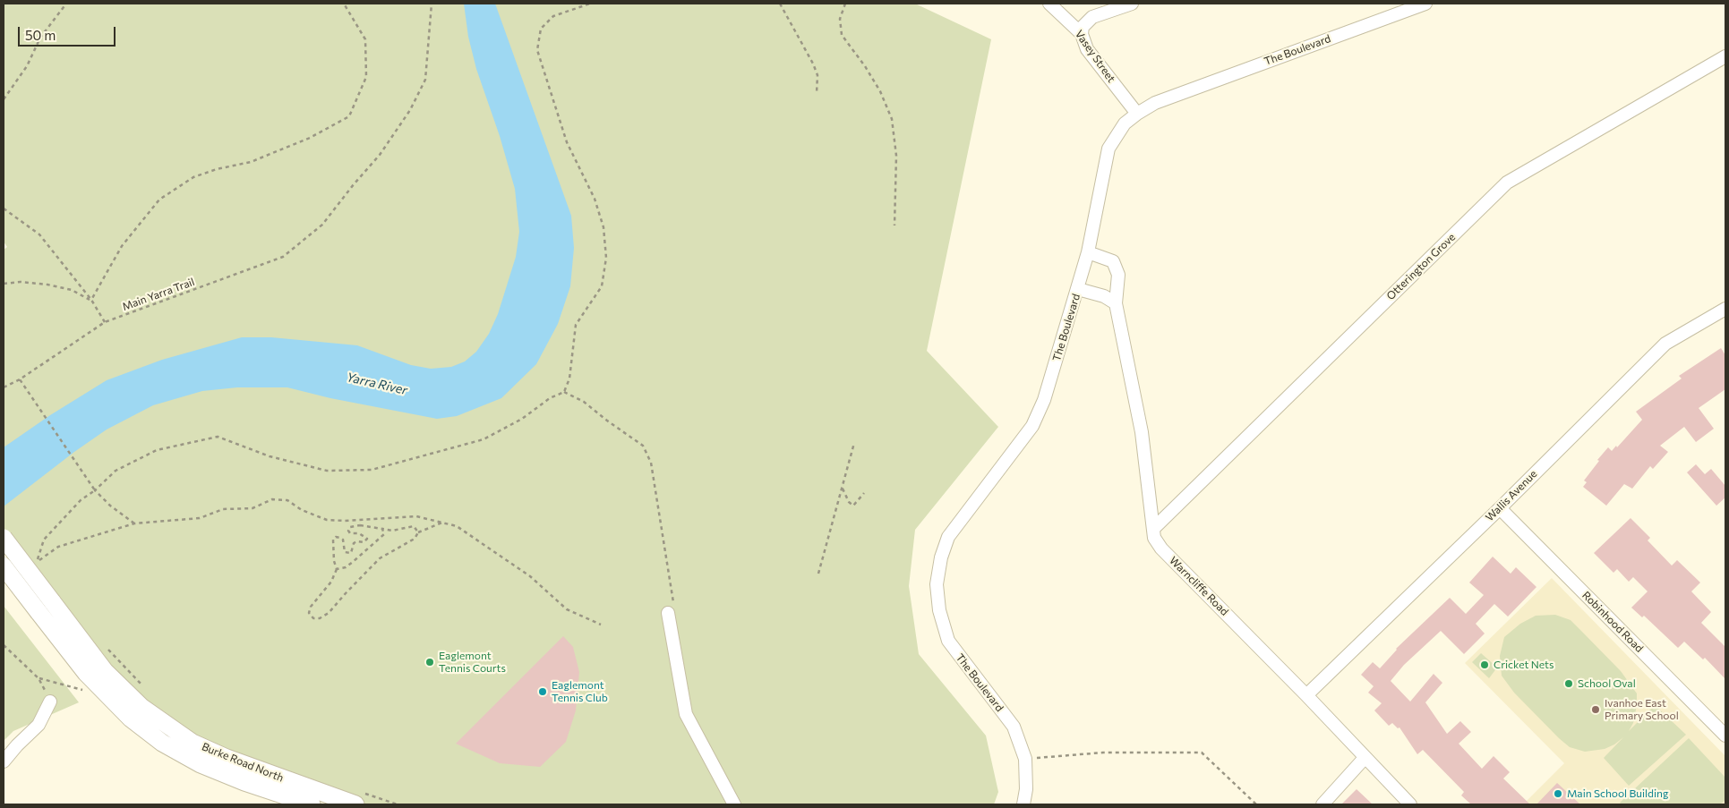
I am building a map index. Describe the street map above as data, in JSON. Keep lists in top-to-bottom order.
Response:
{
  "streets": {
    "main road": ["Burke Road North"],
    "street": [
      "The Boulevard",
      "Vasey Street",
      "Otterington Grove",
      "Wallis Avenue",
      "Warncliffe Road",
      "Robinhood Road"
    ],
    "path": ["Main Yarra Trail"]
  },
  "crossings": [
    ["The Boulevard", "Vasey Street"],
    ["The Boulevard", "Warncliffe Road"],
    ["Otterington Grove", "Warncliffe Road"],
    ["Wallis Avenue", "Warncliffe Road"],
    ["Wallis Avenue", "Robinhood Road"]
  ],
  "water": ["Yarra River"],
  "places": [
    "Eaglemont Tennis Courts",
    "Cricket Nets",
    "School Oval",
    "Eaglemont Tennis Club",
    "Ivanhoe East Primary School",
    "Main School Building"
  ],
  "scale_bar": "50 m"
}
